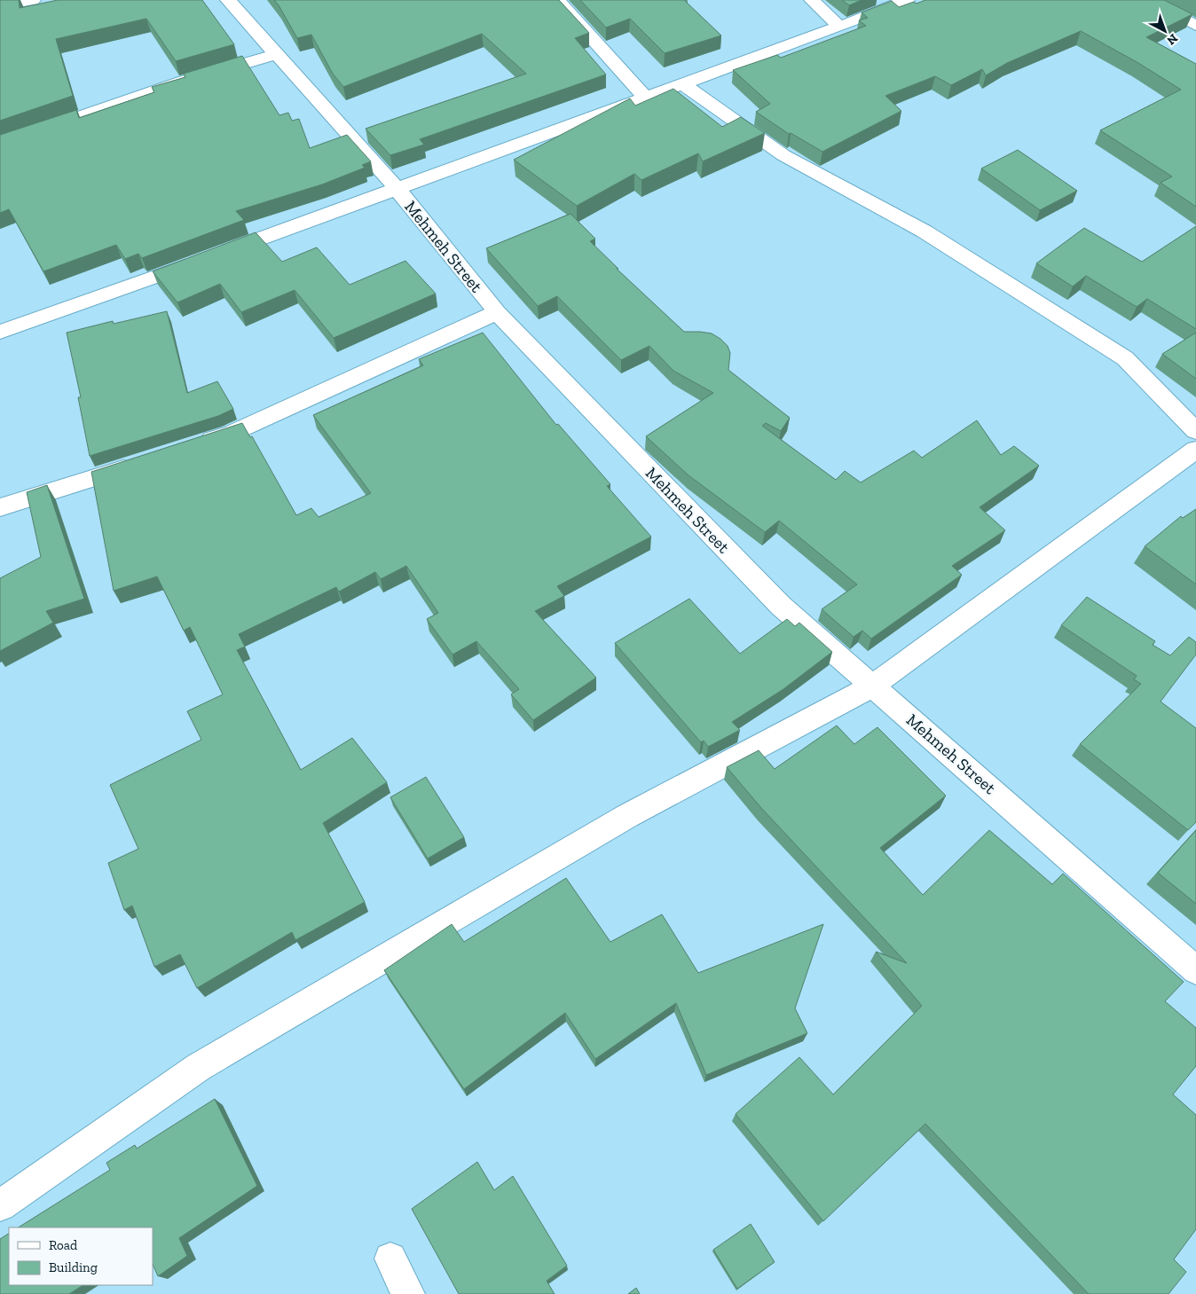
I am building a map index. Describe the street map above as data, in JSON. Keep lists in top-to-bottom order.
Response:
{
  "streets": {
    "street": ["Mehmeh Street"]
  },
  "legend": ["Road", "Building"],
  "north": "bottom right"
}
